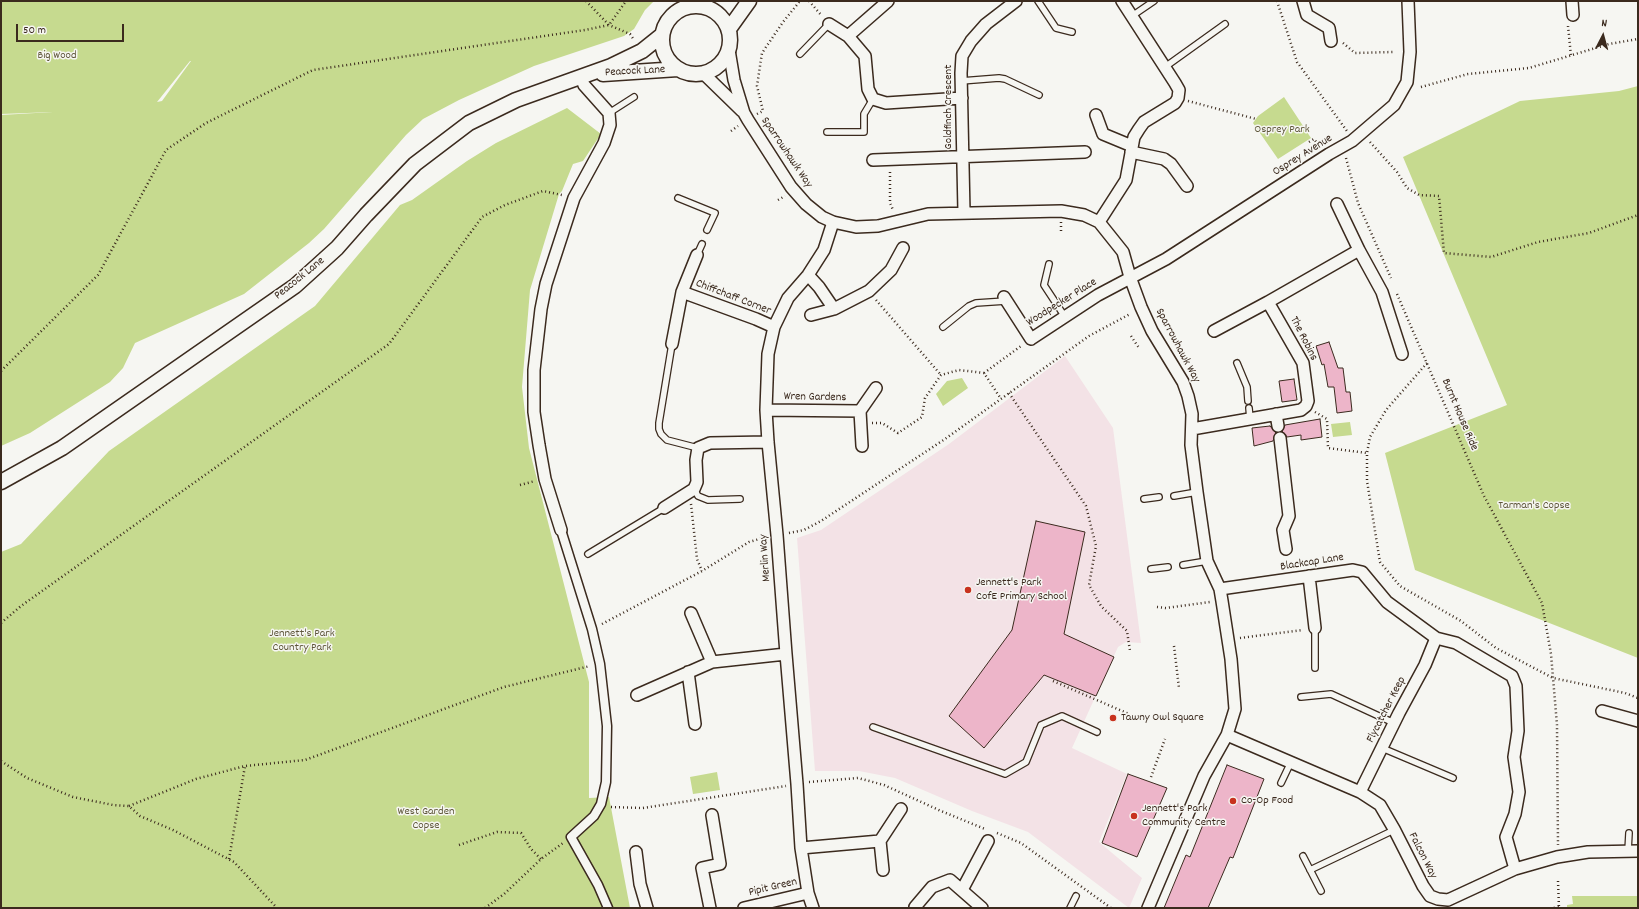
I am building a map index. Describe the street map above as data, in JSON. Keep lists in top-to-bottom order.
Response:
{
  "streets": {
    "street": [
      "Peacock Lane",
      "Goldfinch Crescent",
      "Sparrowhawk Way",
      "Osprey Avenue",
      "Chiffchaff Corner",
      "Woodpecker Place",
      "The Robins",
      "Wren Gardens",
      "Merlin Way",
      "Blackcap Lane",
      "Flycatcher Keep",
      "Falcon Way",
      "Pipit Green"
    ],
    "path": ["Burnt House Ride"]
  },
  "crossings": [
    ["Peacock Lane", "Sparrowhawk Way"],
    ["Goldfinch Crescent", "Sparrowhawk Way"],
    ["Sparrowhawk Way", "Osprey Avenue"],
    ["Sparrowhawk Way", "Woodpecker Place"],
    ["Sparrowhawk Way", "Merlin Way"],
    ["Sparrowhawk Way", "Blackcap Lane"],
    ["Sparrowhawk Way", "Falcon Way"],
    ["Osprey Avenue", "Woodpecker Place"],
    ["Chiffchaff Corner", "Merlin Way"],
    ["Wren Gardens", "Merlin Way"],
    ["Merlin Way", "Pipit Green"],
    ["Blackcap Lane", "Flycatcher Keep"],
    ["Blackcap Lane", "Falcon Way"],
    ["Flycatcher Keep", "Falcon Way"]
  ],
  "parks": [
    "Big Wood",
    "Osprey Park",
    "Tarman's Copse",
    "Jennett's Park Country Park",
    "West Garden Copse"
  ],
  "places": [
    "Jennett's Park CofE Primary School",
    "Tawny Owl Square",
    "Co-Op Food",
    "Jennett's Park Community Centre"
  ],
  "scale_bar": "50 m",
  "north": "top"
}
